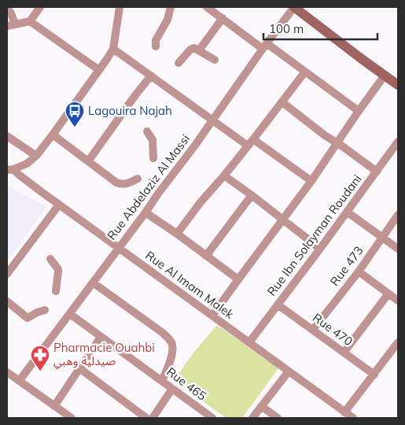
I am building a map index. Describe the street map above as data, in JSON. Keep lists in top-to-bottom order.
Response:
{
  "streets": {
    "street": [
      "Rue Abdelaziz Al Massi",
      "Rue Ibn Solayman Roudani",
      "Rue 473",
      "Rue Al Imam Malek",
      "Rue 470",
      "Rue 465"
    ]
  },
  "crossings": [
    ["Rue Abdelaziz Al Massi", "Rue Al Imam Malek"],
    ["Rue Abdelaziz Al Massi", "Rue 465"],
    ["Rue Ibn Solayman Roudani", "Rue Al Imam Malek"],
    ["Rue Ibn Solayman Roudani", "Rue 470"],
    ["Rue 473", "Rue 470"]
  ],
  "places": {
    "bus stop": ["Lagouira Najah"],
    "pharmacy": ["Pharmacie Ouahbi صيدلية وهبي"]
  },
  "scale_bar": "100 m"
}
